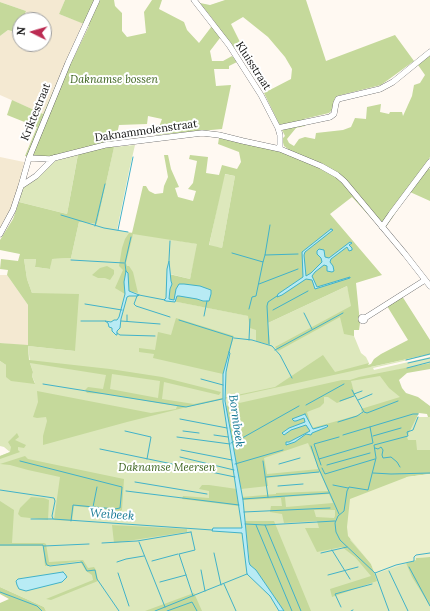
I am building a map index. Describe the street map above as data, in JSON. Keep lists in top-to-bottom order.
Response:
{
  "streets": {
    "street": ["Kluisstraat", "Kriktestraat", "Daknammolenstraat"]
  },
  "crossings": [
    ["Kluisstraat", "Daknammolenstraat"],
    ["Kriktestraat", "Daknammolenstraat"]
  ],
  "water": ["Bormbeek", "Weibeek"],
  "parks": ["Daknamse bossen", "Daknamse Meersen"],
  "north": "left"
}
